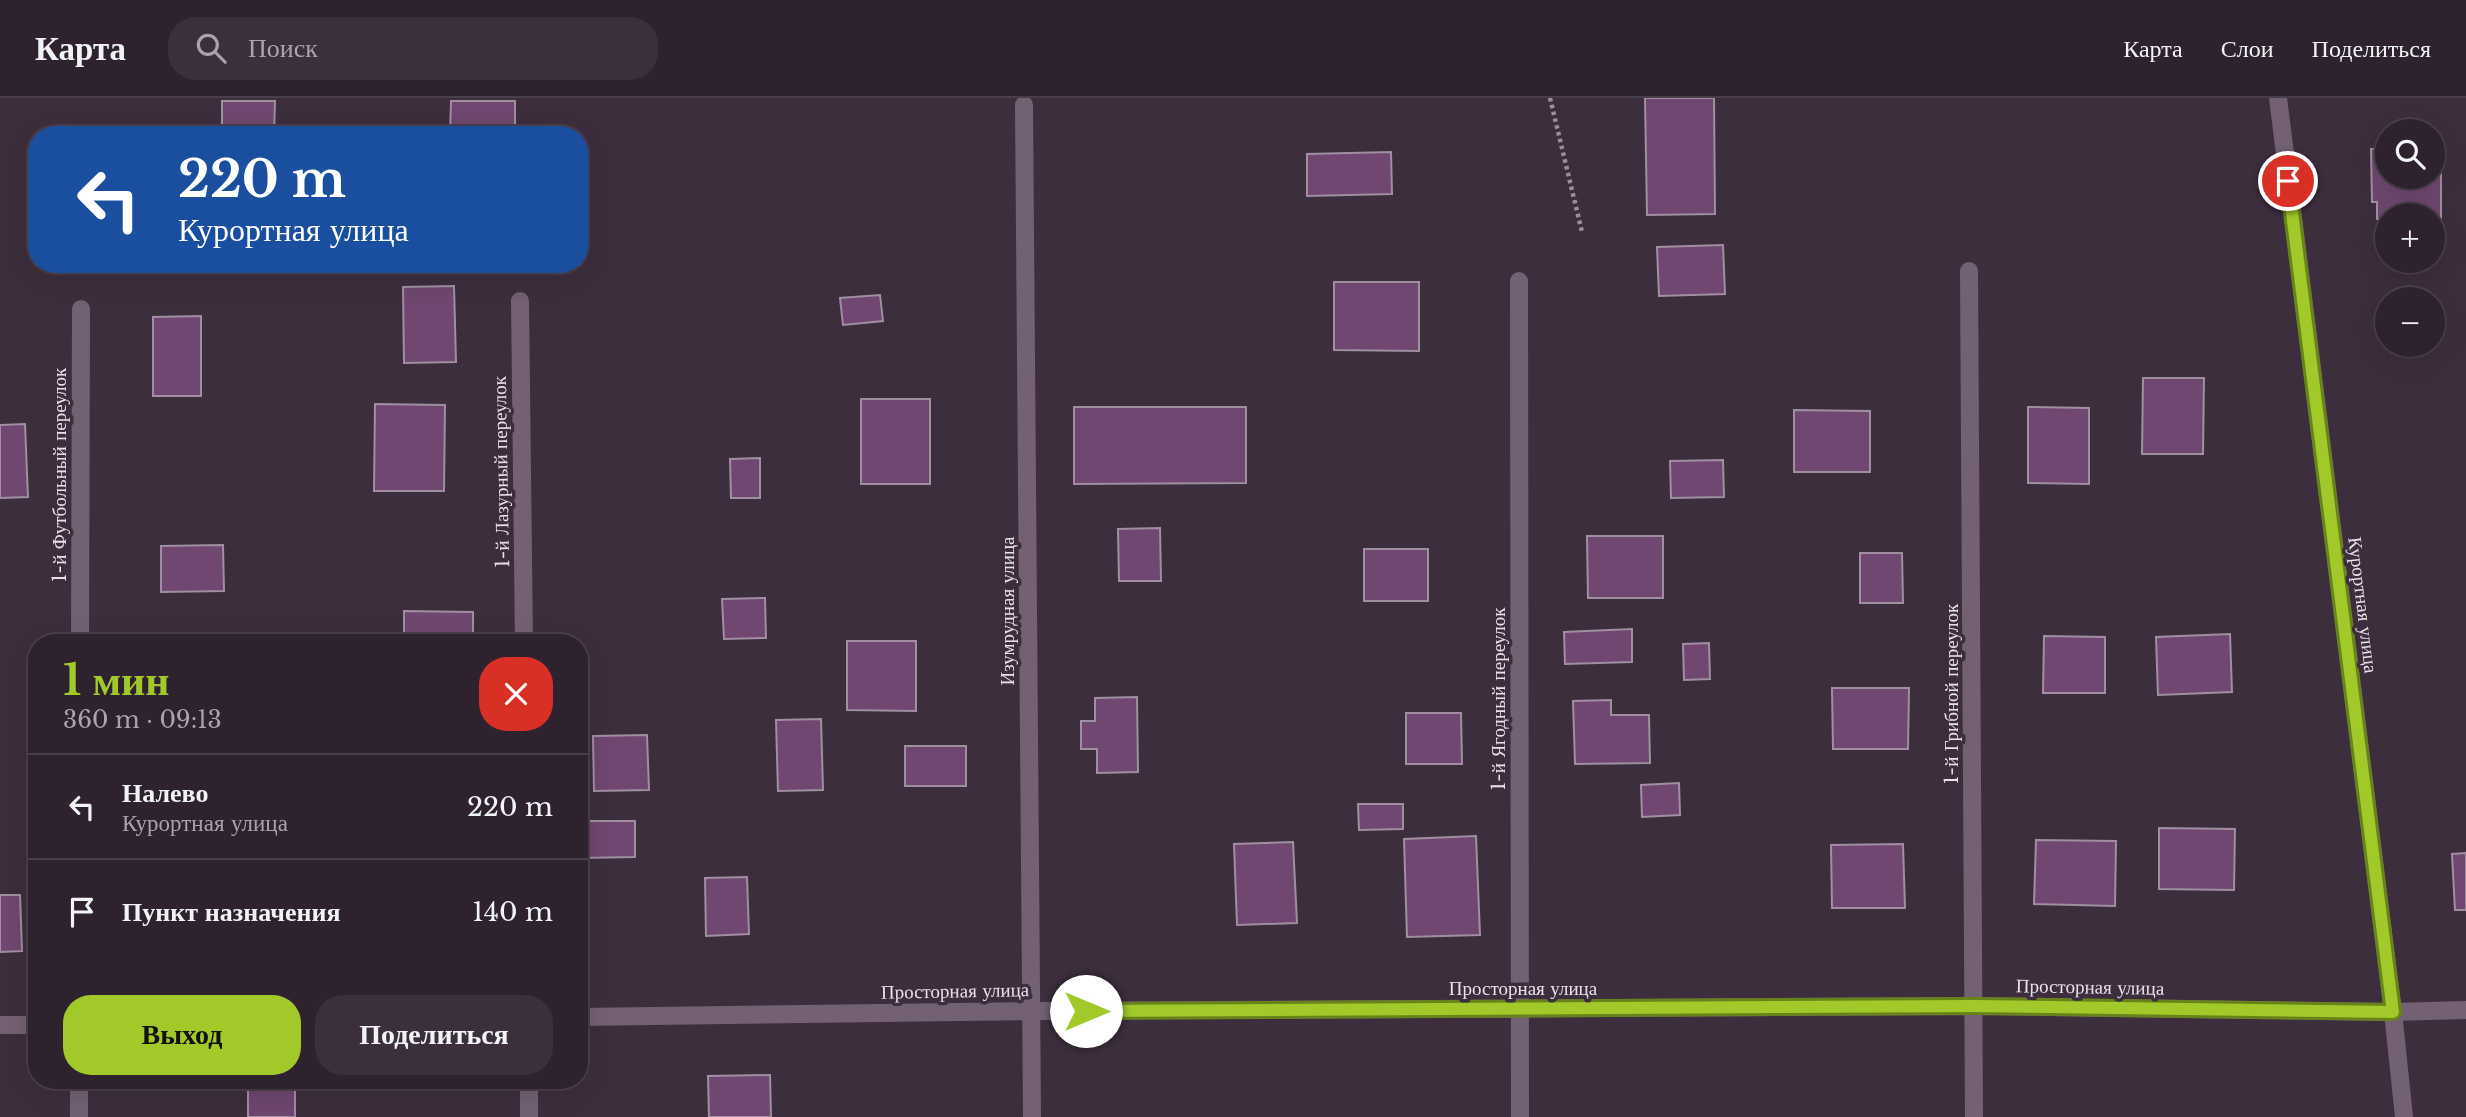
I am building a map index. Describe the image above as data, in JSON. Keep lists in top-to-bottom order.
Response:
{
  "streets": {
    "street": [
      "1-й Лазурный переулок",
      "1-й Футбольный переулок",
      "Курортная улица",
      "Изумрудная улица",
      "1-й Грибной переулок",
      "1-й Ягодный переулок",
      "Просторная улица"
    ]
  },
  "crossings": [
    ["Курортная улица", "Просторная улица"],
    ["Изумрудная улица", "Просторная улица"],
    ["1-й Грибной переулок", "Просторная улица"],
    ["1-й Ягодный переулок", "Просторная улица"]
  ],
  "page": {
    "header": "Карта",
    "search": "Поиск",
    "nav": ["Карта", "Слои", "Поделиться"],
    "map_buttons": ["+", "−"],
    "turn": ["220 m", "Курортная улица"],
    "heading": ["1 мин", "360 m · 09:13"],
    "list": [
      {
        "name": "Налево",
        "note": "Курортная улица",
        "value": "220 m"
      },
      {
        "name": "Пункт назначения",
        "value": "140 m"
      }
    ],
    "buttons": ["Выход", "Поделиться"]
  }
}
